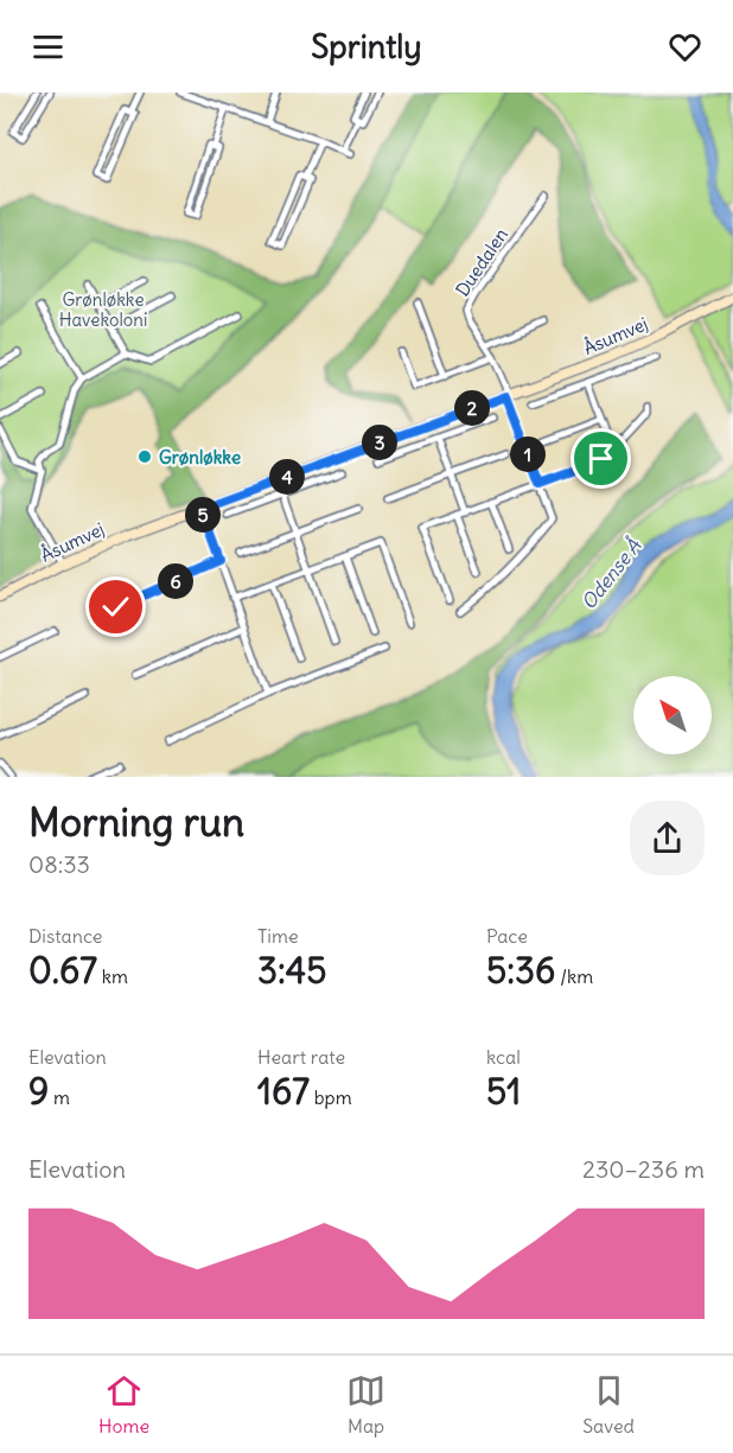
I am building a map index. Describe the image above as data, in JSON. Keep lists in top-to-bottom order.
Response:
{
  "streets": {
    "street": ["Duedalen", "Åsumvej"]
  },
  "crossings": [
    ["Duedalen", "Åsumvej"]
  ],
  "water": ["Odense Å"],
  "parks": ["Grønløkke Havekoloni"],
  "places": ["Grønløkke"],
  "north": "top left",
  "page": {
    "header": "Sprintly",
    "pins": [
      "2",
      "3",
      "1",
      "4",
      "5",
      "6"
    ],
    "heading": ["Morning run", "08:33"],
    "stats": [
      ["Distance", "0.67 km"],
      ["Time", "3:45"],
      ["Pace", "5:36 /km"],
      ["Elevation", "9 m"],
      ["Heart rate", "167 bpm"],
      ["kcal", "51"]
    ],
    "chart": ["Elevation", "230–236 m"],
    "tabs": ["Home", "Map", "Saved"]
  }
}
